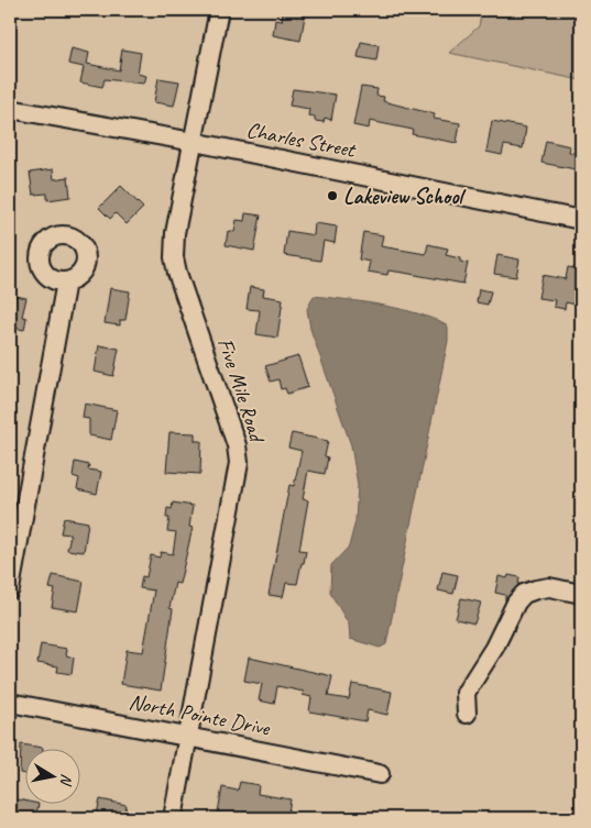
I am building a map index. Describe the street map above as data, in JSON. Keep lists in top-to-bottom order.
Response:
{
  "streets": {
    "street": ["Charles Street", "Five Mile Road", "North Pointe Drive"]
  },
  "crossings": [
    ["Charles Street", "Five Mile Road"],
    ["Five Mile Road", "North Pointe Drive"]
  ],
  "places": ["Lakeview School"],
  "north": "right"
}
